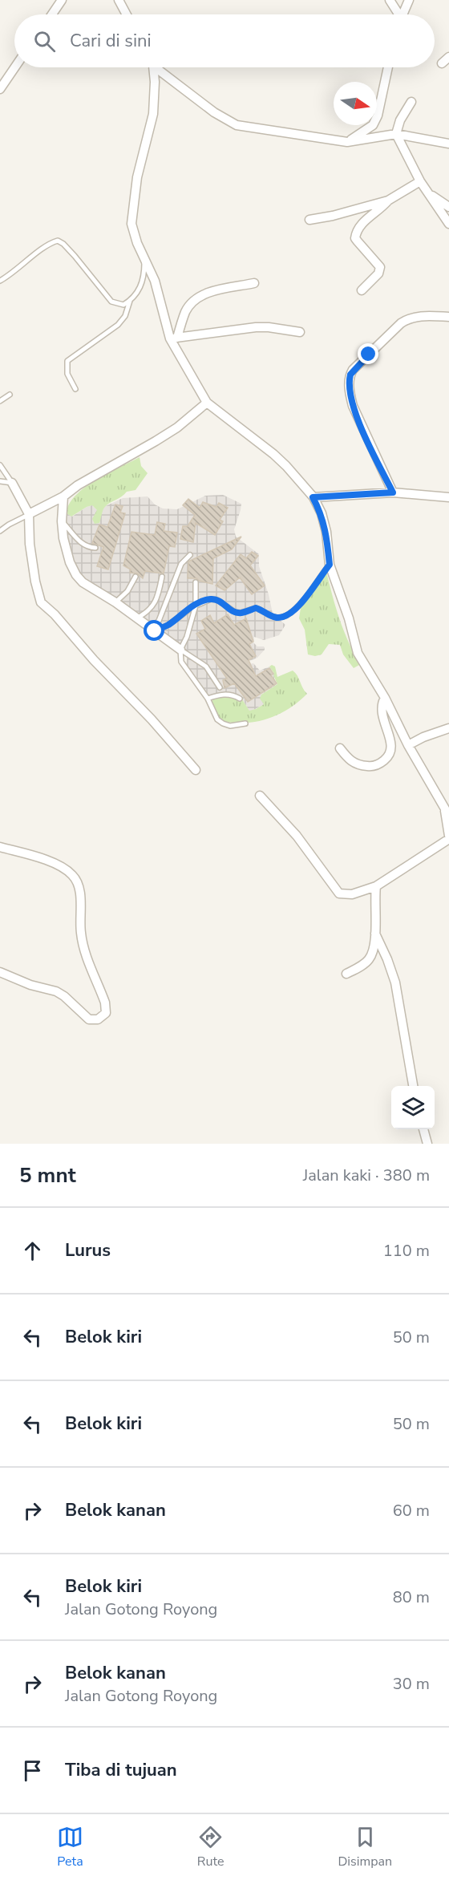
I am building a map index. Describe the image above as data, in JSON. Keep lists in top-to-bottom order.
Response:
{
  "north": "right",
  "page": {
    "search": "Cari di sini",
    "heading": ["5 mnt", "Jalan kaki · 380 m"],
    "list": [
      ["Lurus", "110 m"],
      ["Belok kiri", "50 m"],
      ["Belok kiri", "50 m"],
      ["Belok kanan", "60 m"],
      ["Belok kiri", "Jalan Gotong Royong", "80 m"],
      ["Belok kanan", "Jalan Gotong Royong", "30 m"],
      "Tiba di tujuan"
    ],
    "nav": ["Peta", "Rute", "Disimpan"]
  }
}
